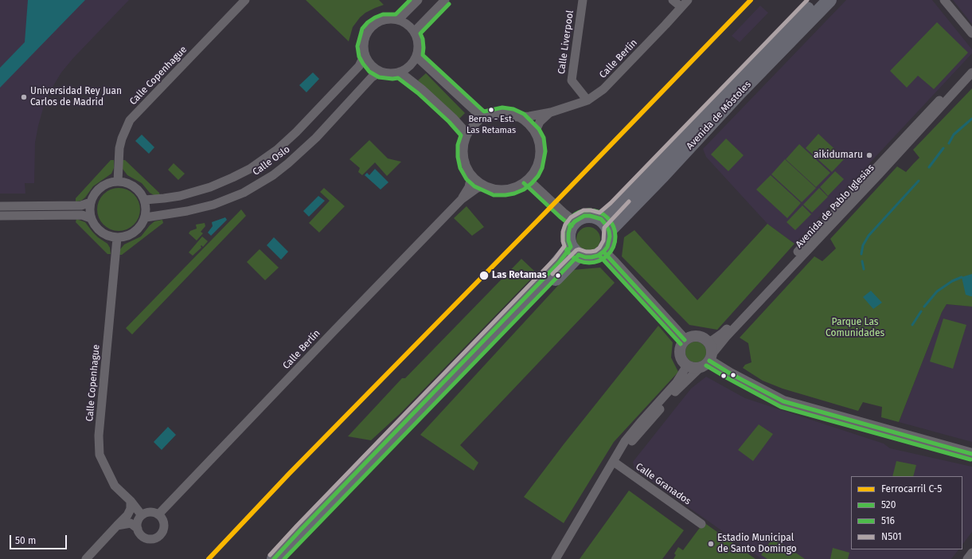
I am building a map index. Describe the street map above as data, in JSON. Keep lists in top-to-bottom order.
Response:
{
  "streets": {
    "main road": ["Avenida de Móstoles"],
    "street": [
      "Calle Liverpool",
      "Calle Berlín",
      "Calle Copenhague",
      "Calle Oslo",
      "Avenida de Pablo Iglesias",
      "Calle Granados"
    ]
  },
  "crossings": [
    ["Calle Liverpool", "Calle Berlín"],
    ["Calle Berlín", "Calle Copenhague"],
    ["Calle Copenhague", "Calle Oslo"]
  ],
  "parks": ["Parque Las Comunidades"],
  "places": [
    "Universidad Rey Juan Carlos de Madrid",
    "Berna - Est. Las Retamas",
    "aikidumaru",
    "Las Retamas",
    "Estadio Municipal de Santo Domingo"
  ],
  "lines": [
    "rail line C-5",
    "transit line 516",
    "transit line N501",
    "transit line 520"
  ],
  "legend": [
    "Ferrocarril C-5",
    "520",
    "516",
    "N501"
  ],
  "scale_bar": "50 m"
}
